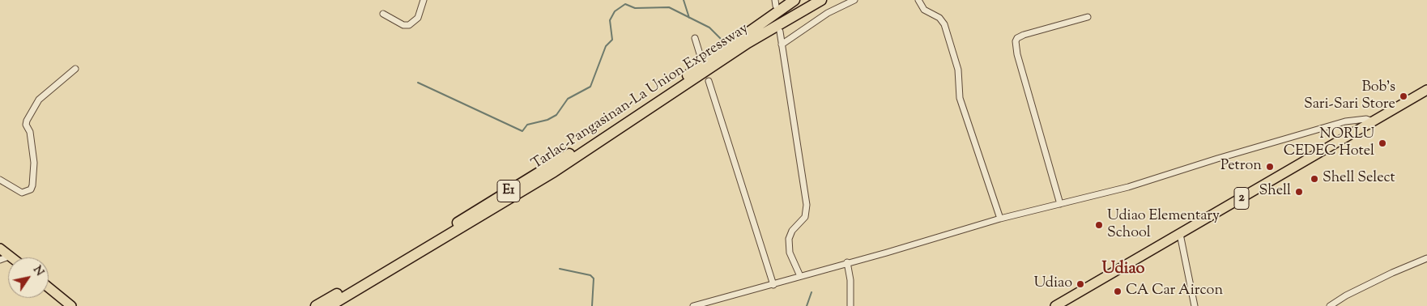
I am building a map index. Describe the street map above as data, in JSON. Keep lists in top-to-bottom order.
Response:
{
  "streets": {
    "highway": ["Tarlac-Pangasinan-La Union Expressway", "E1"],
    "main road": ["2"]
  },
  "districts": ["Udiao"],
  "places": [
    "Bob's Sari-Sari Store",
    "NORLU CEDEC Hotel",
    "Petron",
    "Shell Select",
    "Shell",
    "Udiao Elementary School",
    "Udiao",
    "CA Car Aircon"
  ],
  "north": "top right"
}
